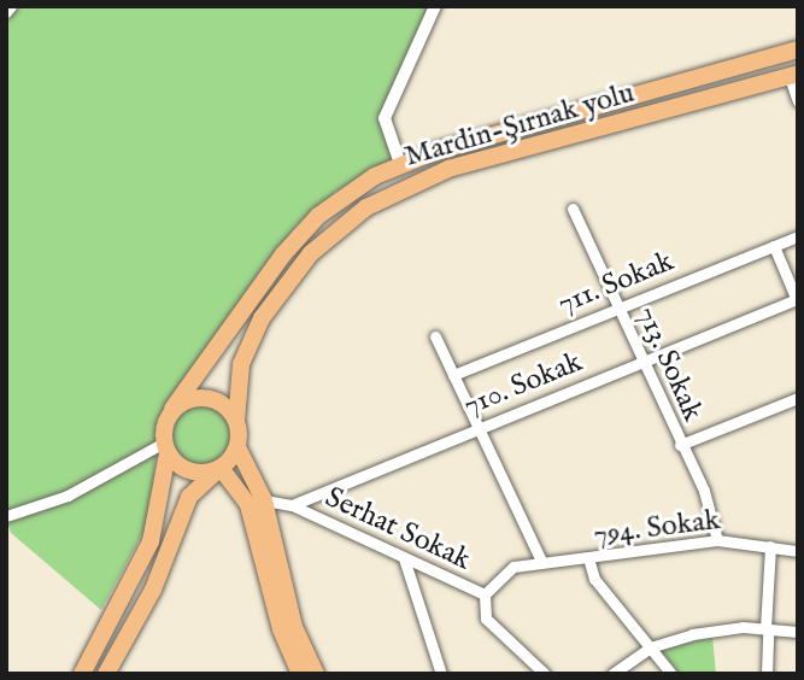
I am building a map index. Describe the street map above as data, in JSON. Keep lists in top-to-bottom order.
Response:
{
  "streets": {
    "main road": ["Mardin-Şırnak yolu"],
    "street": [
      "711. Sokak",
      "713. Sokak",
      "710. Sokak",
      "794. Sokak",
      "Serhat Sokak"
    ]
  },
  "crossings": [
    ["711. Sokak", "713. Sokak"],
    ["713. Sokak", "710. Sokak"],
    ["713. Sokak", "794. Sokak"],
    ["710. Sokak", "Serhat Sokak"],
    ["794. Sokak", "Serhat Sokak"]
  ]
}
